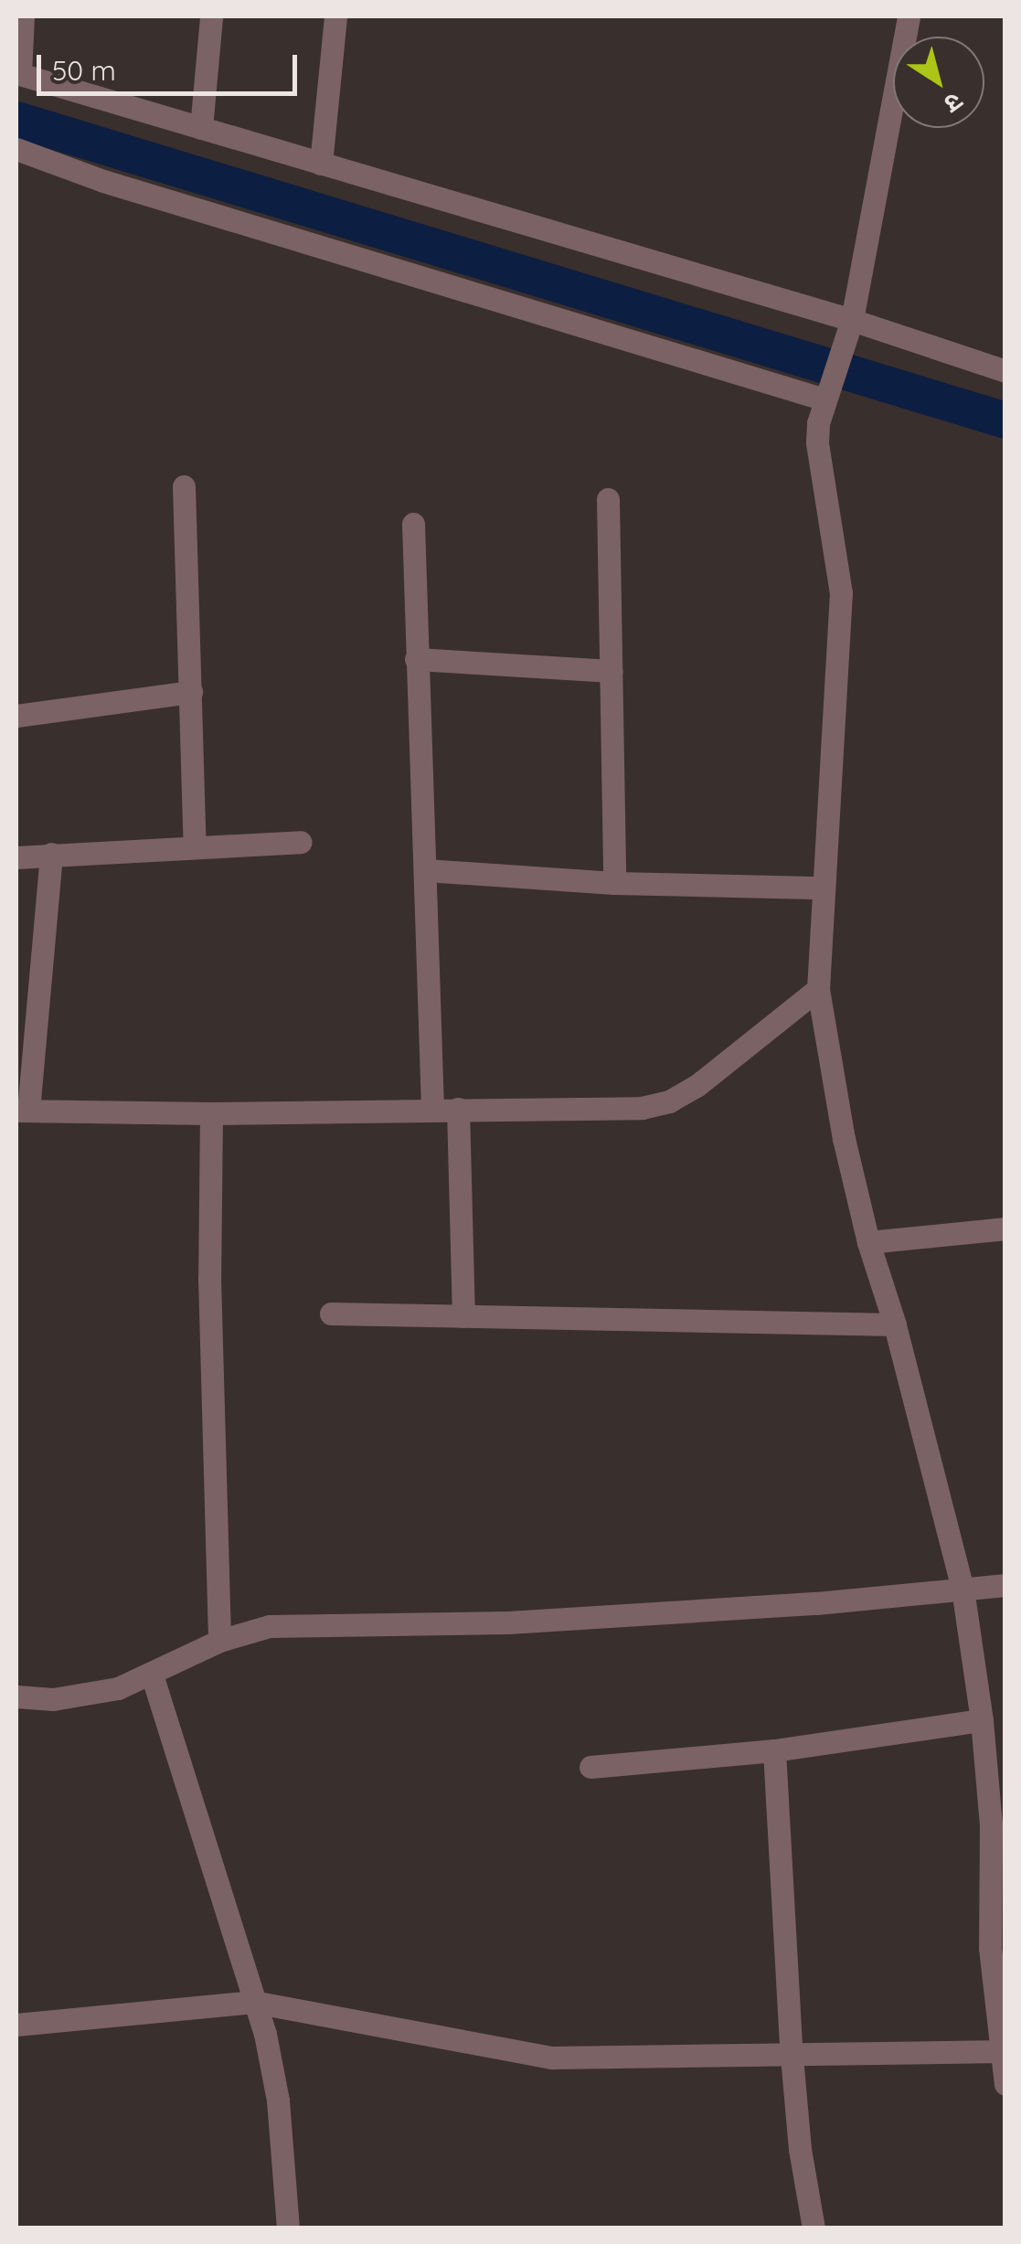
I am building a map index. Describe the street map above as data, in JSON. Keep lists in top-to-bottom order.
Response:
{
  "scale_bar": "50 m",
  "north": "bottom right"
}
